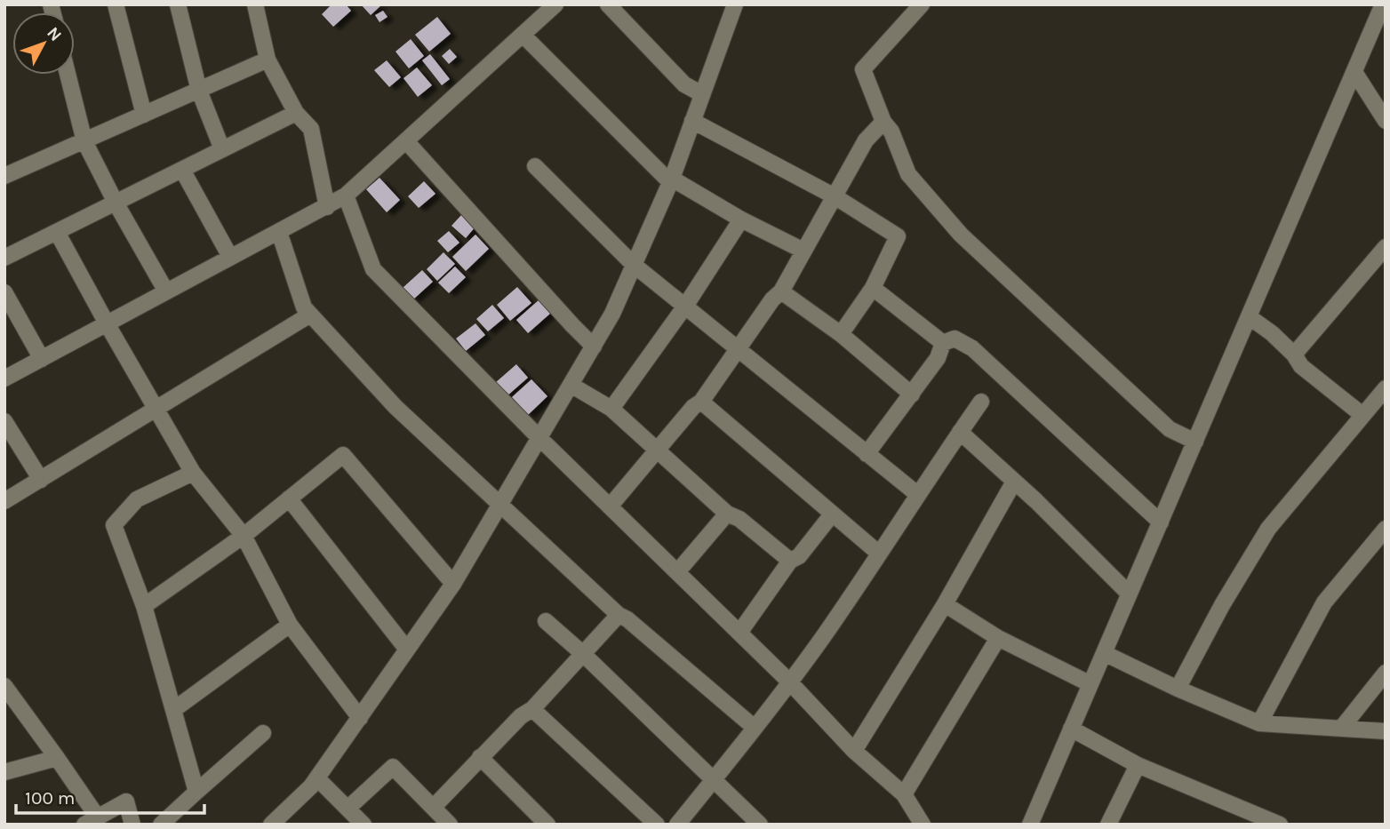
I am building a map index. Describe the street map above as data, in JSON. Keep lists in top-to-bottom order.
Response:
{
  "scale_bar": "100 m",
  "north": "top right"
}
